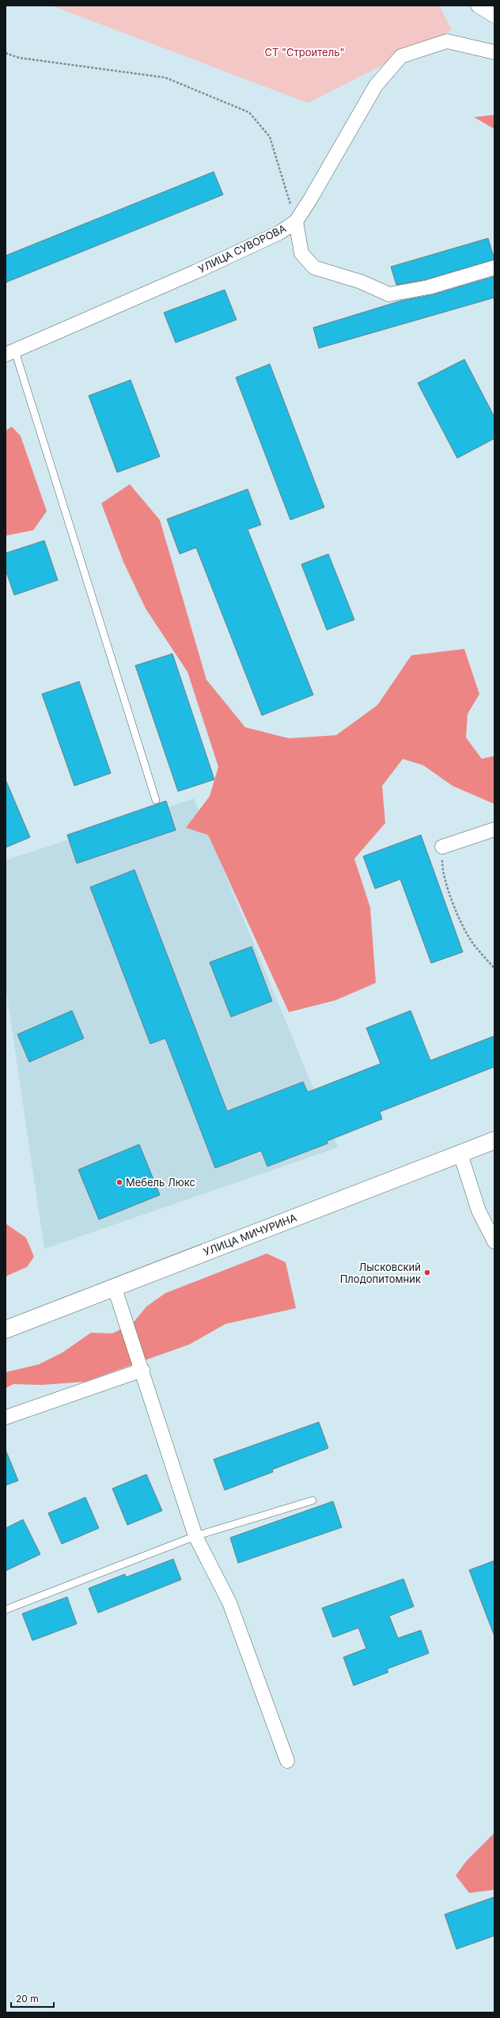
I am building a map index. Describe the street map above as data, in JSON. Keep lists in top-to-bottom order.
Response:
{
  "streets": {
    "main road": ["УЛИЦА МИЧУРИНА"],
    "street": ["УЛИЦА СУВОРОВА"]
  },
  "parks": ["СТ \"Строитель\""],
  "places": ["Мебель Люкс", "Лысковский Плодопитомник"],
  "scale_bar": "20 m"
}
